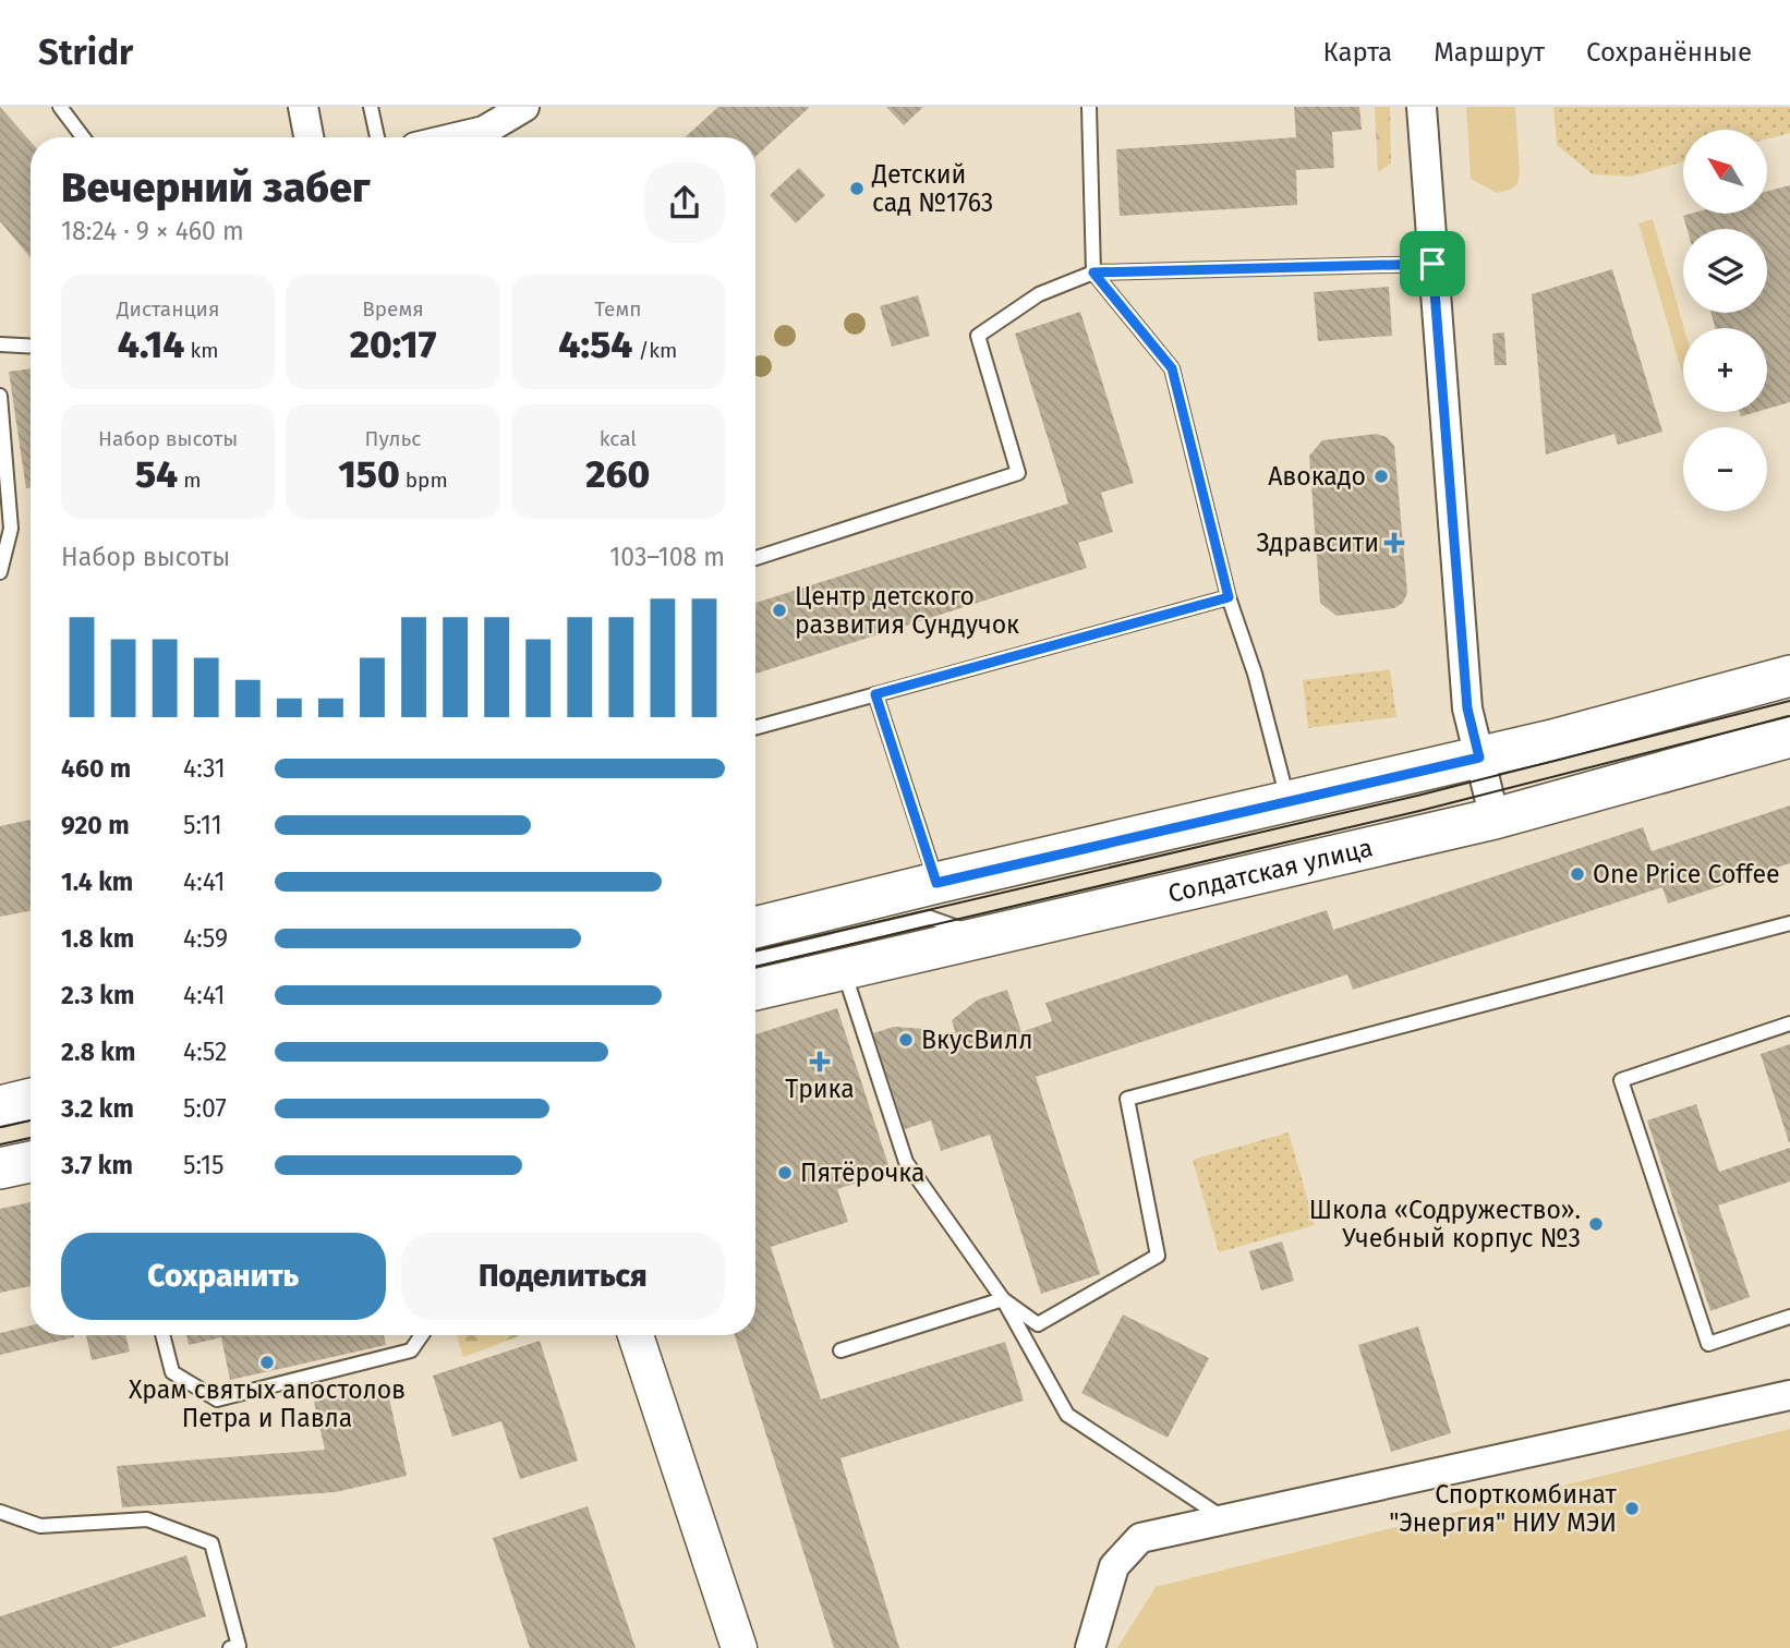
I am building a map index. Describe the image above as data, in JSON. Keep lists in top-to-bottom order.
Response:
{
  "streets": {
    "main road": ["Солдатская улица"]
  },
  "places": {
    "other": [
      "Детский сад №1763",
      "Авокадо",
      "Центр детского развития Сундучок",
      "One Price Coffee",
      "ВкусВилл",
      "Пятёрочка",
      "Школа «Содружество». Учебный корпус №3",
      "Храм святых апостолов Петра и Павла",
      "Спорткомбинат \"Энергия\" НИУ МЭИ"
    ],
    "health": ["Здравсити", "Трика"]
  },
  "north": "top left",
  "page": {
    "header": "Stridr",
    "nav": ["Карта", "Маршрут", "Сохранённые"],
    "map_buttons": ["+", "−"],
    "heading": ["Вечерний забег", "18:24 · 9 × 460 m"],
    "stats": [
      ["Дистанция", "4.14 km"],
      ["Время", "20:17"],
      ["Темп", "4:54 /km"],
      ["Набор высоты", "54 m"],
      ["Пульс", "150 bpm"],
      ["kcal", "260"]
    ],
    "chart": ["Набор высоты", "103–108 m"],
    "list": [
      {
        "name": "460 m",
        "note": "4:31"
      },
      {
        "name": "920 m",
        "note": "5:11"
      },
      {
        "name": "1.4 km",
        "note": "4:41"
      },
      {
        "name": "1.8 km",
        "note": "4:59"
      },
      {
        "name": "2.3 km",
        "note": "4:41"
      },
      {
        "name": "2.8 km",
        "note": "4:52"
      },
      {
        "name": "3.2 km",
        "note": "5:07"
      },
      {
        "name": "3.7 km",
        "note": "5:15"
      }
    ],
    "buttons": ["Сохранить", "Поделиться"]
  }
}
